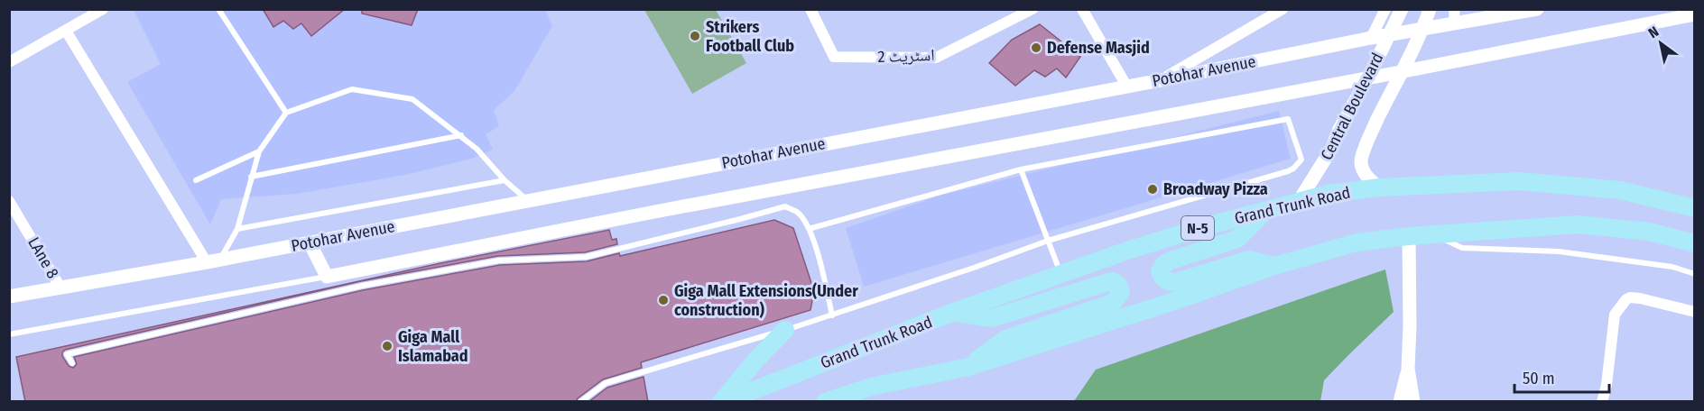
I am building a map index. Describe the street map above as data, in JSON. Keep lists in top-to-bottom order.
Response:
{
  "streets": {
    "highway": ["Grand Trunk Road", "N-5"],
    "street": [
      "اسٹریٹ 2",
      "Potohar Avenue",
      "Central Boulevard",
      "LAne 8"
    ]
  },
  "crossings": [
    ["Potohar Avenue", "Central Boulevard"],
    ["Potohar Avenue", "LAne 8"],
    ["Central Boulevard", "Grand Trunk Road"]
  ],
  "places": [
    "Strikers Football Club",
    "Defense Masjid",
    "Broadway Pizza",
    "Giga Mall Extensions(Under construction)",
    "Giga Mall Islamabad"
  ],
  "scale_bar": "50 m",
  "north": "top left"
}
